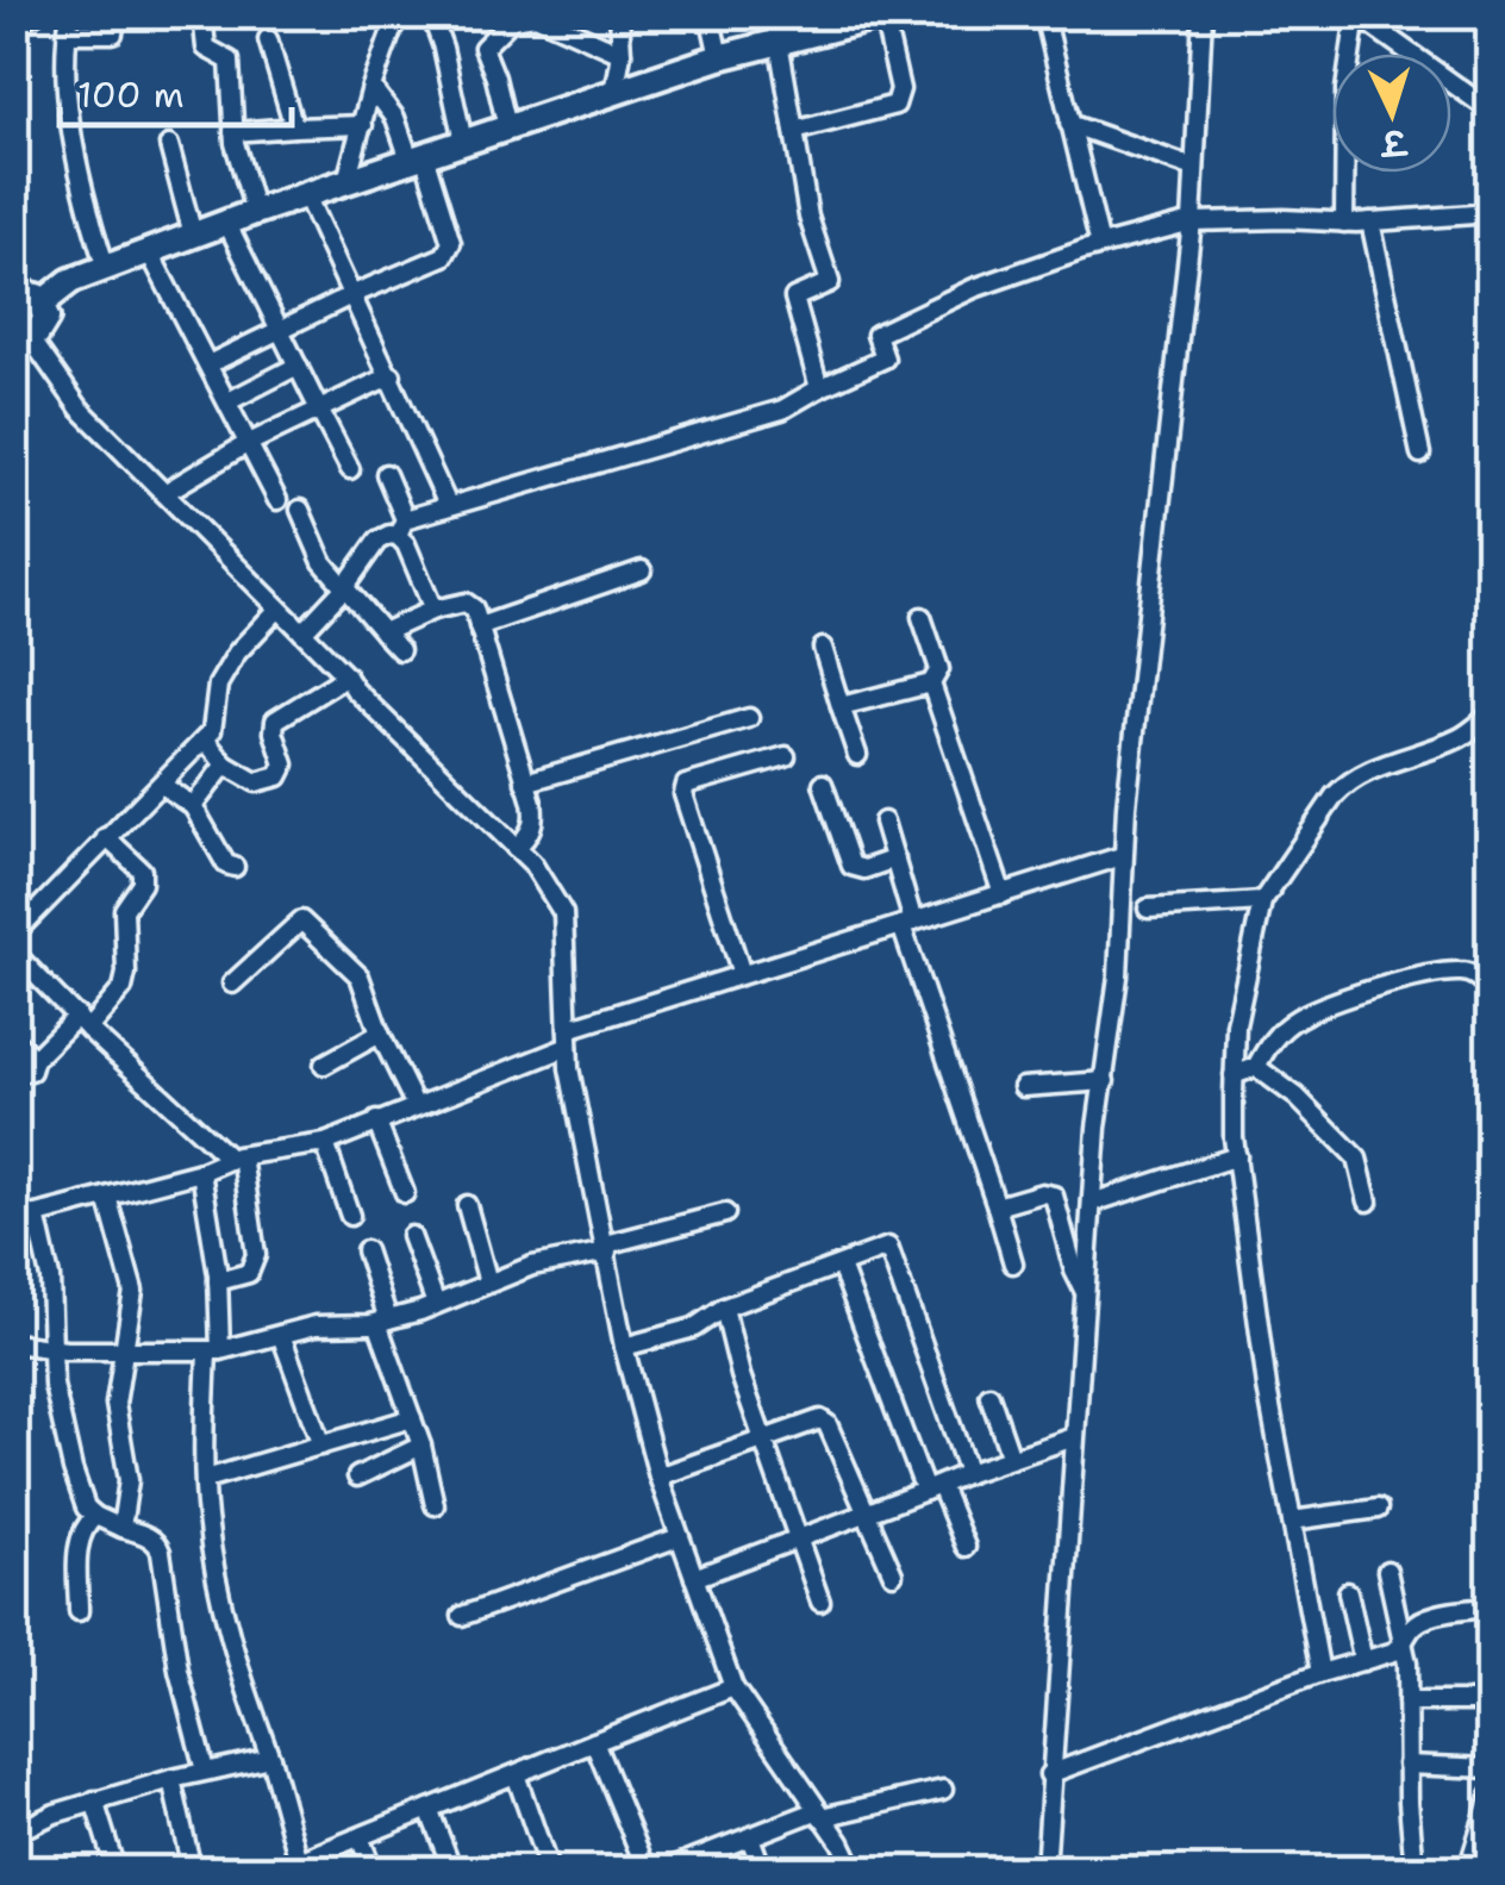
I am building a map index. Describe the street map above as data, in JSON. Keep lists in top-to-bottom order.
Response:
{
  "scale_bar": "100 m",
  "north": "bottom"
}
